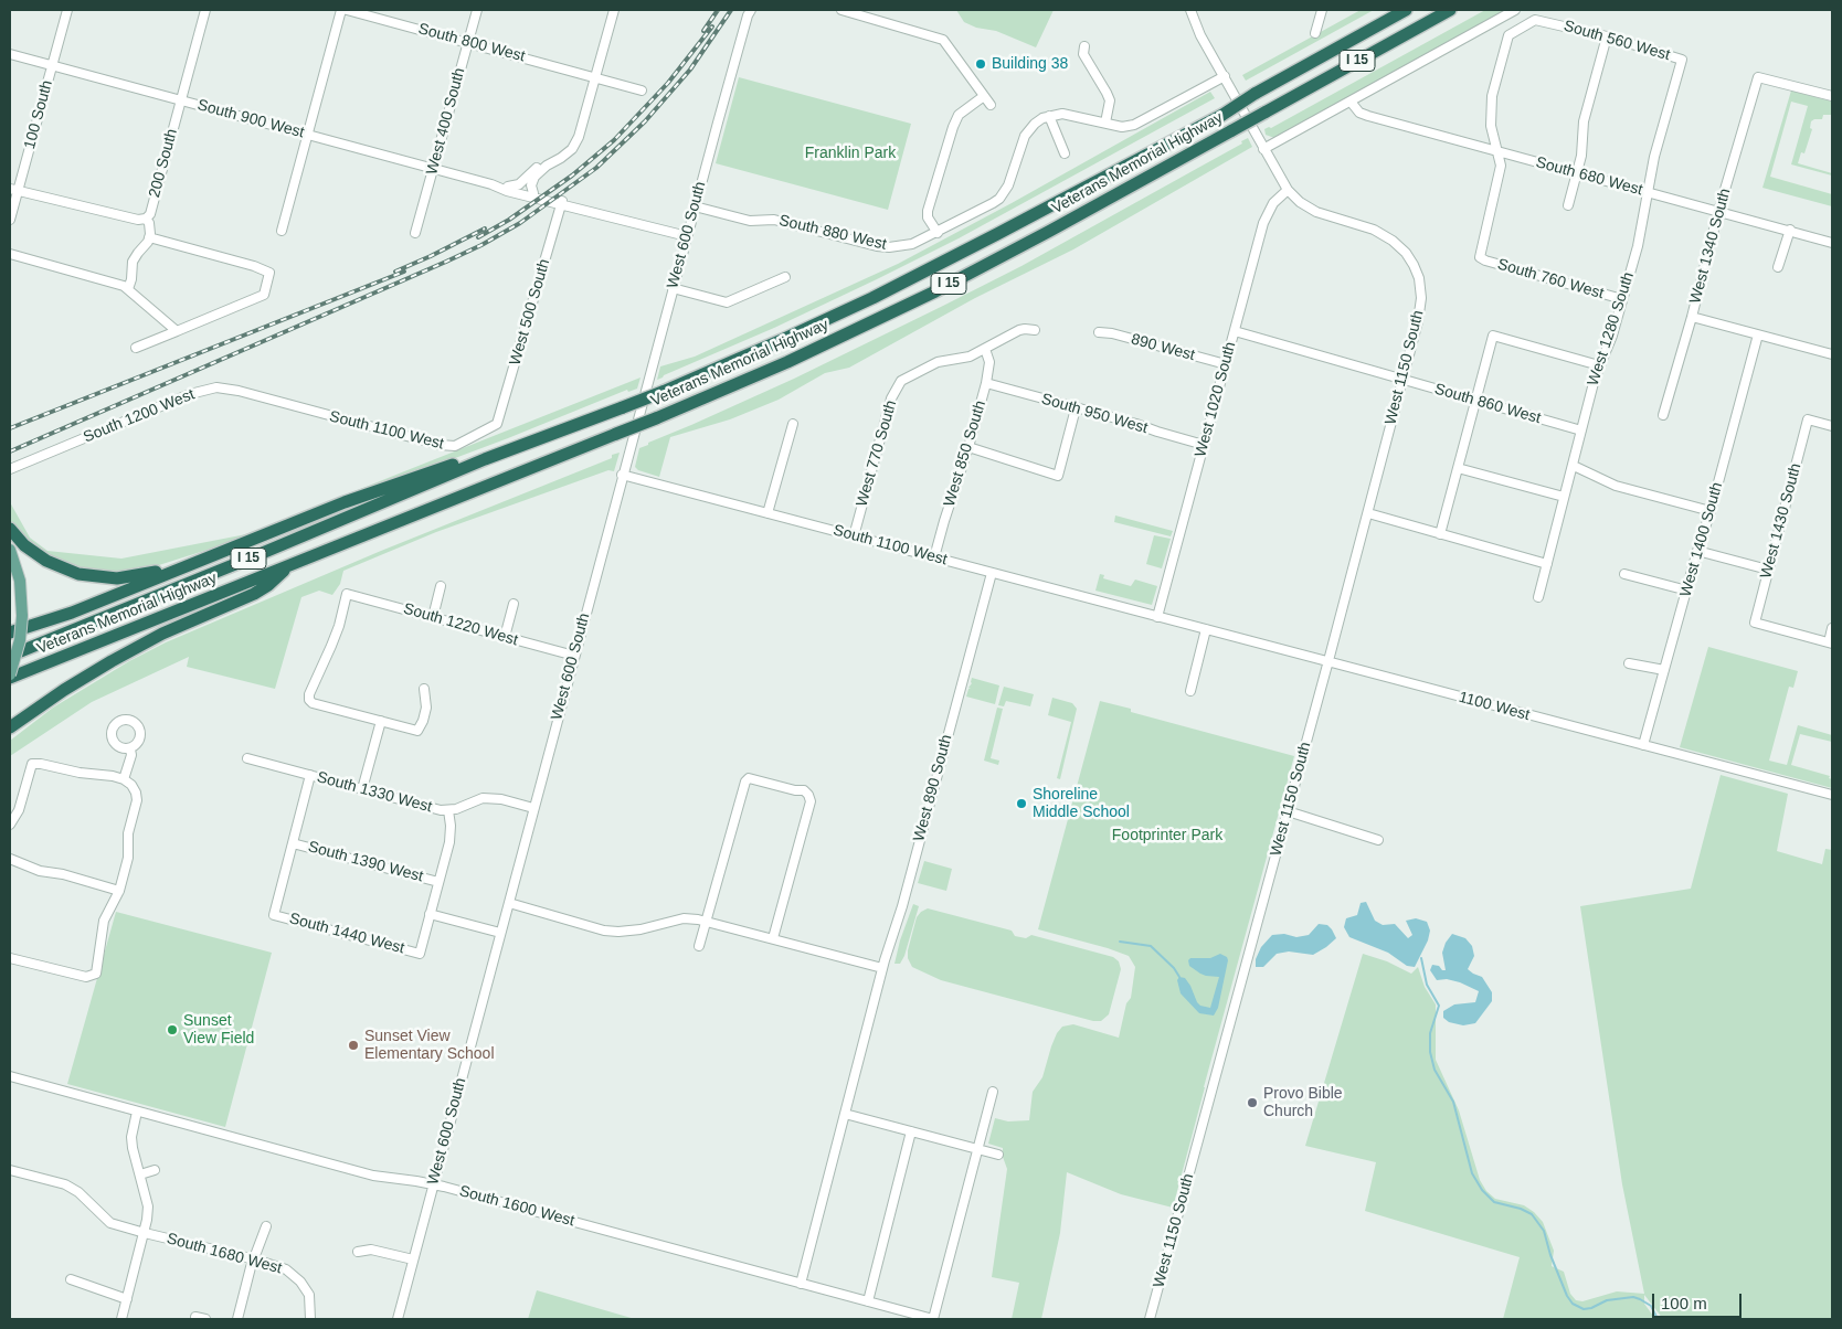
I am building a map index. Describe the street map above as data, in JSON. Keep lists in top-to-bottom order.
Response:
{
  "streets": {
    "highway": ["I 15", "Veterans Memorial Highway"],
    "street": [
      "South 560 West",
      "South 800 West",
      "100 South",
      "South 900 West",
      "West 400 South",
      "200 South",
      "South 680 West",
      "South 880 West",
      "West 600 South",
      "West 1340 South",
      "South 760 West",
      "West 500 South",
      "West 1280 South",
      "890 West",
      "West 1150 South",
      "West 1020 South",
      "South 860 West",
      "South 950 West",
      "South 1200 West",
      "South 1100 West",
      "West 770 South",
      "West 850 South",
      "West 1430 South",
      "West 1400 South",
      "South 1220 West",
      "1100 West",
      "West 890 South",
      "South 1330 West",
      "South 1390 West",
      "South 1440 West",
      "South 1600 West",
      "South 1680 West"
    ]
  },
  "crossings": [
    ["South 560 West", "West 1280 South"],
    ["South 800 West", "West 400 South"],
    ["100 South", "South 900 West"],
    ["South 900 West", "West 400 South"],
    ["South 900 West", "200 South"],
    ["South 900 West", "West 600 South"],
    ["South 900 West", "West 500 South"],
    ["South 680 West", "West 1340 South"],
    ["South 680 West", "South 760 West"],
    ["South 680 West", "West 1280 South"],
    ["South 880 West", "West 600 South"],
    ["West 600 South", "South 1100 West"],
    ["West 600 South", "South 1220 West"],
    ["West 600 South", "South 1330 West"],
    ["West 600 South", "South 1600 West"],
    ["South 760 West", "West 1280 South"],
    ["West 500 South", "South 1100 West"],
    ["West 1280 South", "South 860 West"],
    ["890 West", "West 1020 South"],
    ["West 1150 South", "West 1020 South"],
    ["West 1150 South", "South 860 West"],
    ["West 1150 South", "1100 West"],
    ["West 1020 South", "South 860 West"],
    ["West 1020 South", "South 950 West"],
    ["West 1020 South", "South 1100 West"],
    ["West 1020 South", "1100 West"],
    ["South 950 West", "West 850 South"],
    ["South 1200 West", "South 1100 West"],
    ["South 1100 West", "West 770 South"],
    ["South 1100 West", "West 850 South"],
    ["South 1100 West", "1100 West"],
    ["South 1100 West", "West 890 South"],
    ["West 770 South", "West 850 South"],
    ["West 1400 South", "1100 West"],
    ["West 890 South", "South 1600 West"],
    ["South 1390 West", "South 1440 West"]
  ],
  "parks": ["Franklin Park", "Footprinter Park"],
  "places": [
    "Building 38",
    "Shoreline Middle School",
    "Sunset View Field",
    "Sunset View Elementary School",
    "Provo Bible Church"
  ],
  "scale_bar": "100 m"
}
